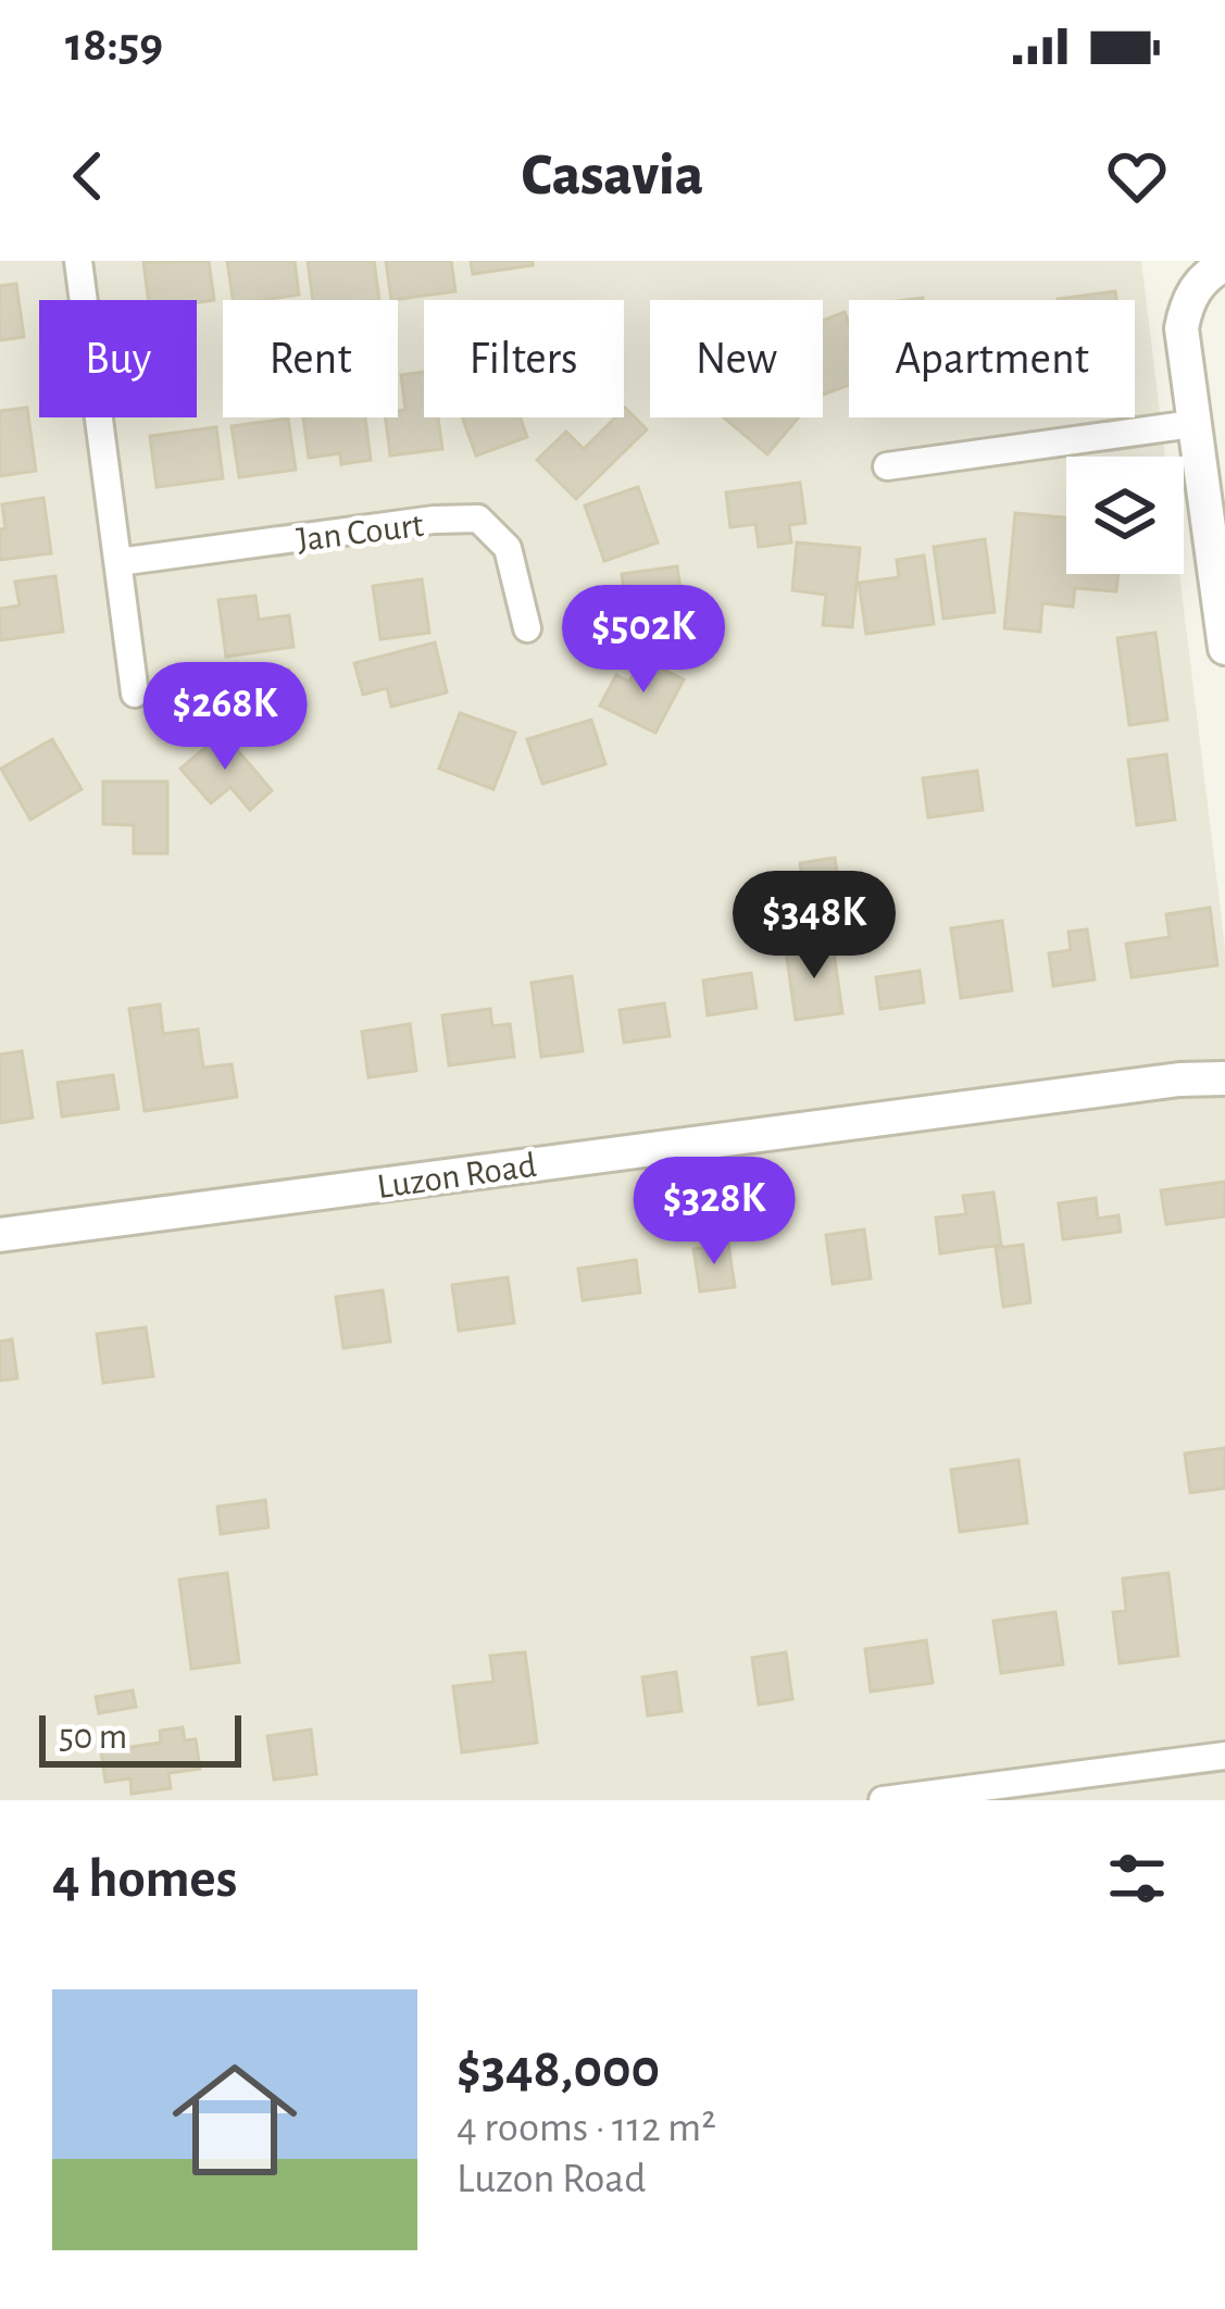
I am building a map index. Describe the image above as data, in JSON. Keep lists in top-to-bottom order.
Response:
{
  "streets": {
    "street": ["Jan Court", "Luzon Road"]
  },
  "scale_bar": "50 m",
  "page": {
    "status": "18:59",
    "header": "Casavia",
    "chip": [
      "Buy",
      "Rent",
      "Filters",
      "New",
      "Apartment"
    ],
    "price": [
      "$502K",
      "$268K",
      "$348K",
      "$328K"
    ],
    "scale": "50 m",
    "heading": "4 homes",
    "list": [
      {
        "name": "$348,000",
        "note": "4 rooms · 112 m² · Luzon Road"
      }
    ]
  }
}
